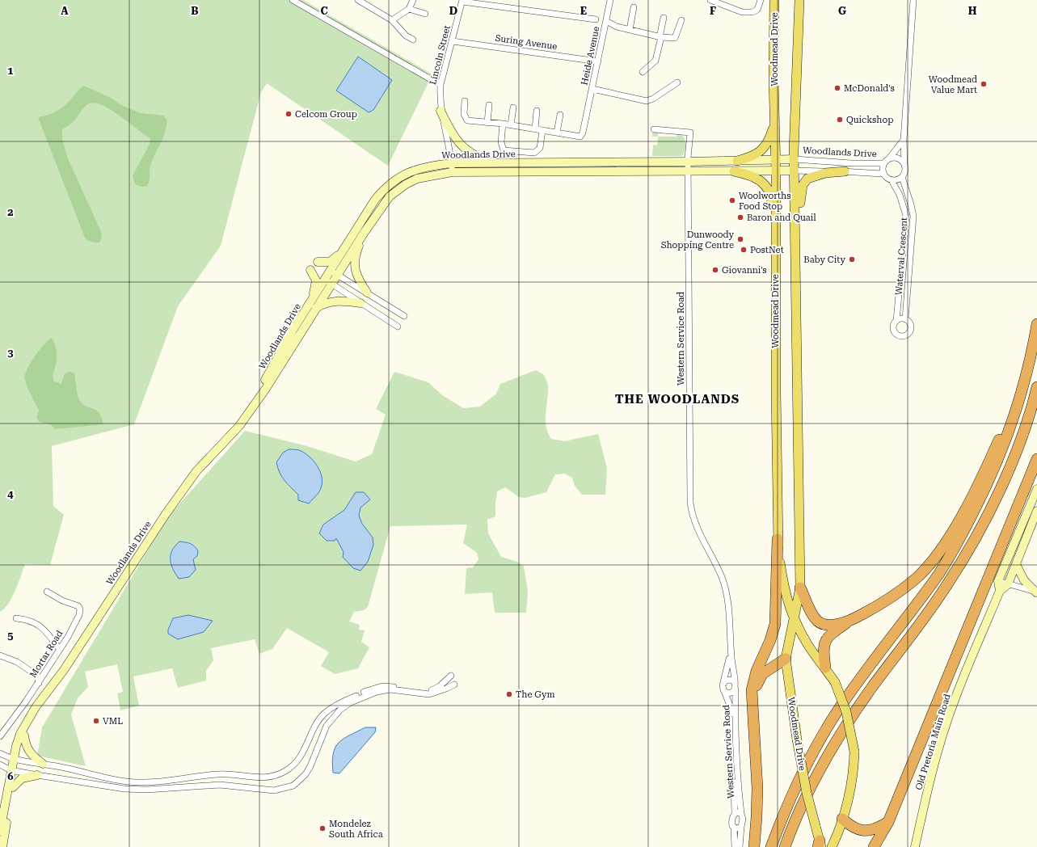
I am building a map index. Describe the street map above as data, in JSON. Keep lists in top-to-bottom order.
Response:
{
  "streets": {
    "main road": ["Woodmead Drive", "Woodlands Drive", "Old Pretoria Main Road"],
    "street": [
      "Suring Avenue",
      "Lincoln Street",
      "Heide Avenue",
      "Waterval Crescent",
      "Western Service Road",
      "Mortar Road"
    ]
  },
  "crossings": [
    ["Suring Avenue", "Lincoln Street"],
    ["Suring Avenue", "Heide Avenue"],
    ["Woodmead Drive", "Woodlands Drive"],
    ["Lincoln Street", "Woodlands Drive"],
    ["Woodlands Drive", "Waterval Crescent"],
    ["Woodlands Drive", "Western Service Road"]
  ],
  "districts": ["THE WOODLANDS"],
  "places": [
    "Woodmead Value Mart",
    "McDonald's",
    "Celcom Group",
    "Quickshop",
    "Woolworths Food Stop",
    "Baron and Quail",
    "Dunwoody Shopping Centre",
    "PostNet",
    "Baby City",
    "Giovanni's",
    "The Gym",
    "VML",
    "Mondelez South Africa"
  ],
  "grid": {
    "columns": [
      "A",
      "B",
      "C",
      "D",
      "E",
      "F",
      "G",
      "H"
    ],
    "rows": [
      "1",
      "2",
      "3",
      "4",
      "5",
      "6"
    ]
  }
}
